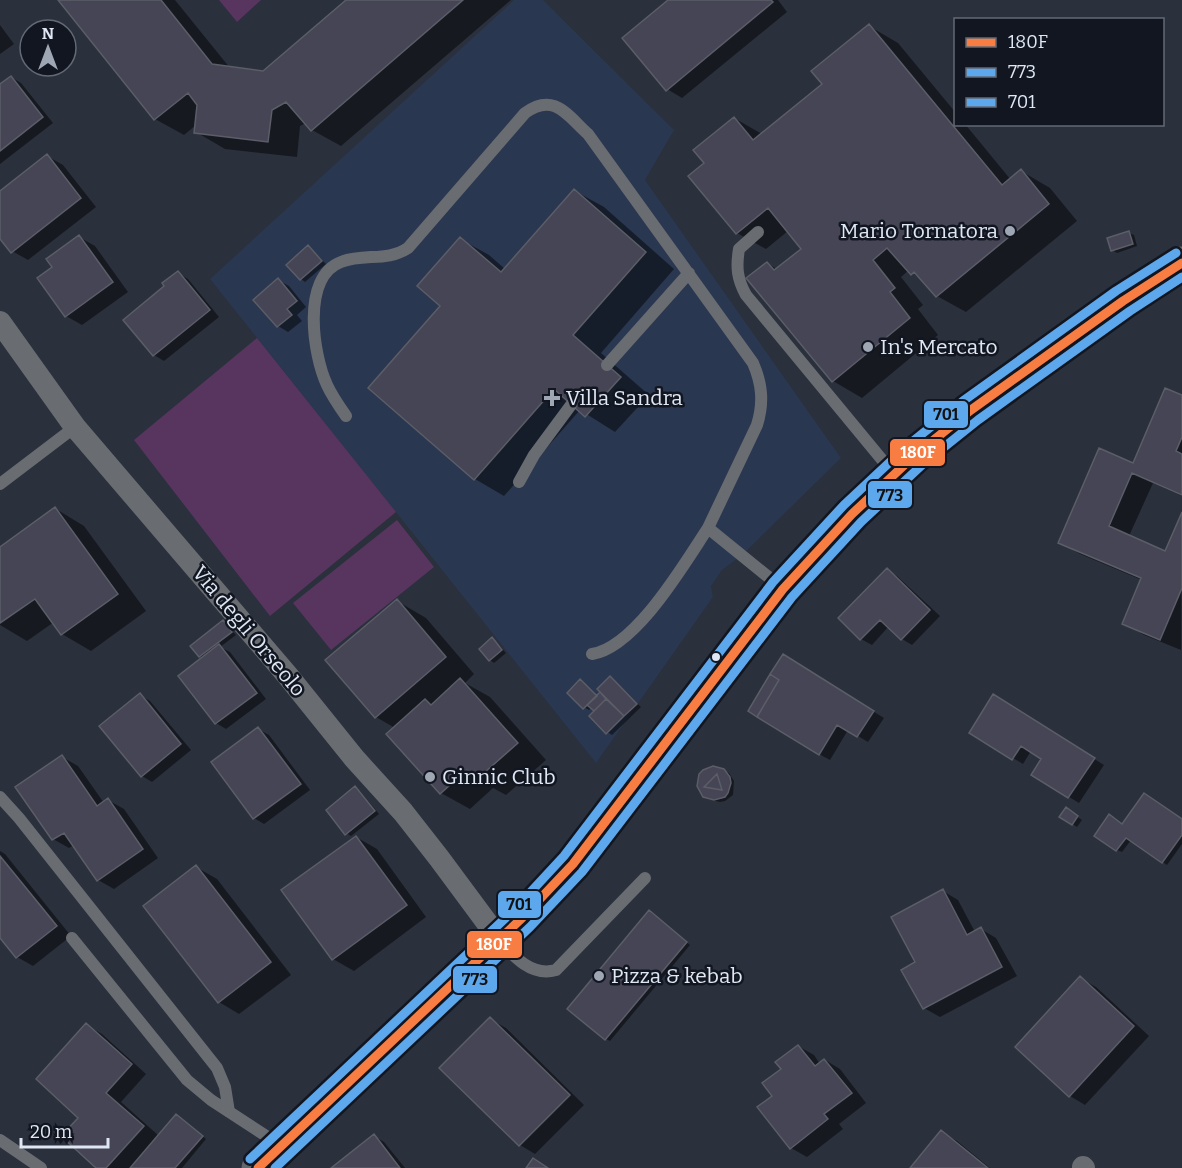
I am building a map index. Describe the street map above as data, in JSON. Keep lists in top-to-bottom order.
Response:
{
  "streets": {
    "street": ["Via degli Orseolo"]
  },
  "places": {
    "other": [
      "Mario Tornatora",
      "In's Mercato",
      "Ginnic Club",
      "Pizza & kebab"
    ],
    "health": ["Villa Sandra"]
  },
  "lines": ["transit line 701", "transit line 180F", "transit line 773"],
  "legend": ["180F", "773", "701"],
  "scale_bar": "20 m",
  "north": "top"
}
